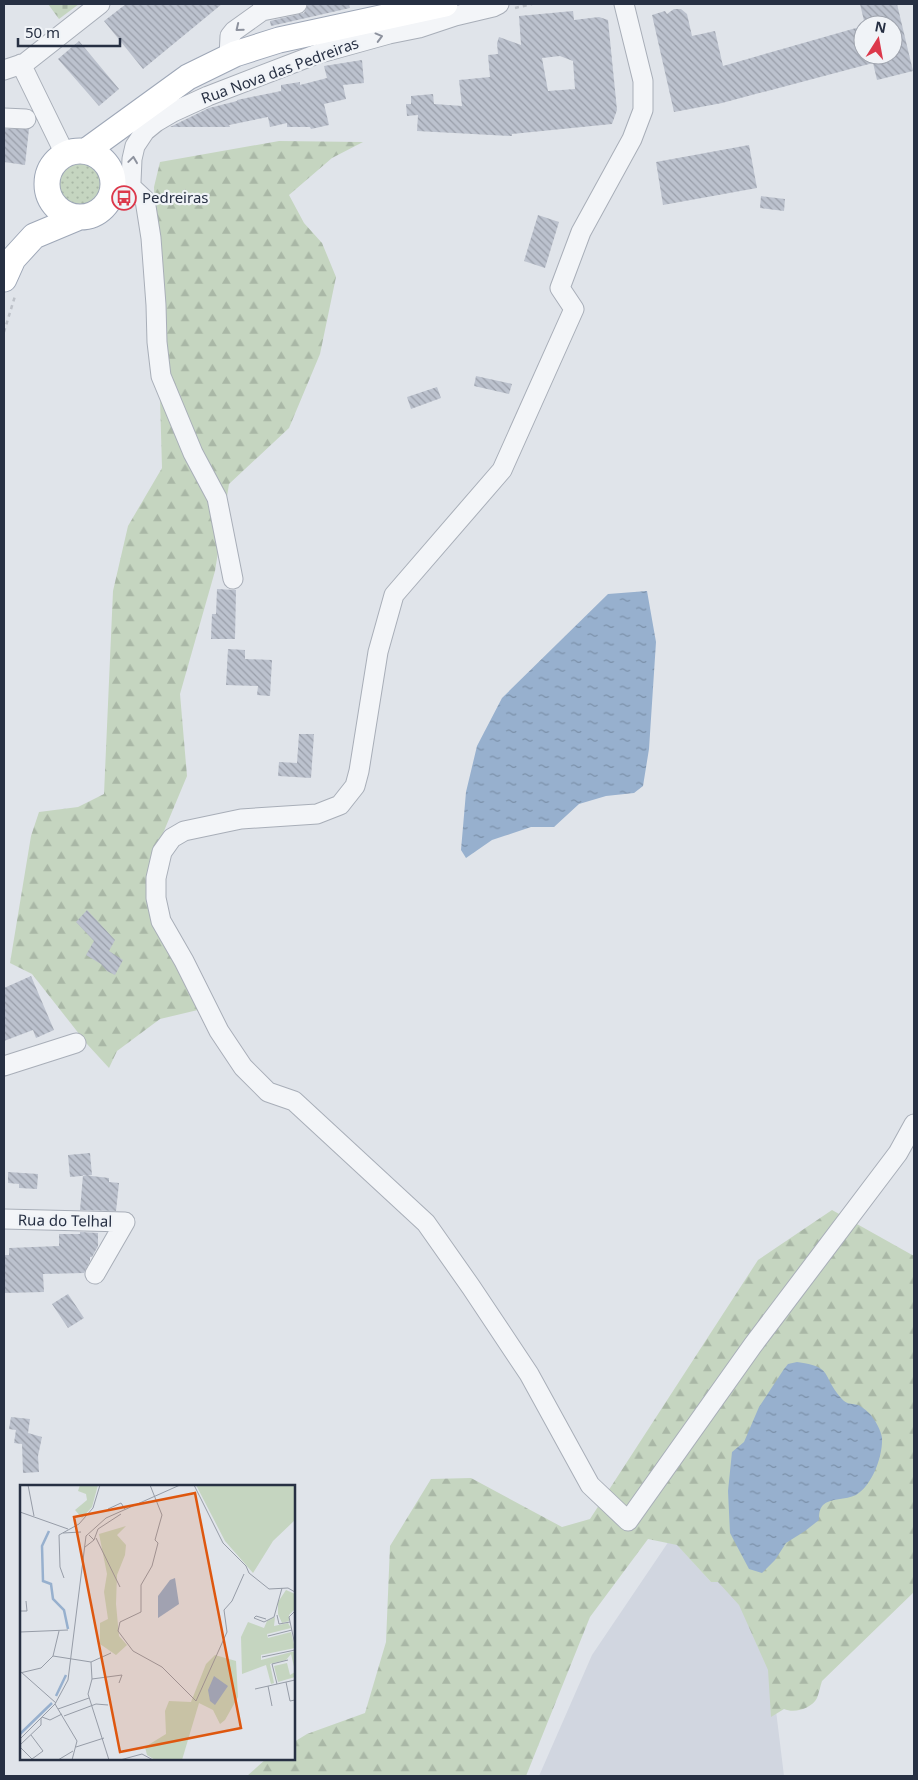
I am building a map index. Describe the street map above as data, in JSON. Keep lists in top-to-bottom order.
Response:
{
  "streets": {
    "street": ["Rua Nova das Pedreiras", "Rua do Telhal"]
  },
  "one_way": ["Rua Nova das Pedreiras"],
  "places": {
    "bus stop": ["Pedreiras"]
  },
  "scale_bar": "50 m",
  "north": "top"
}
